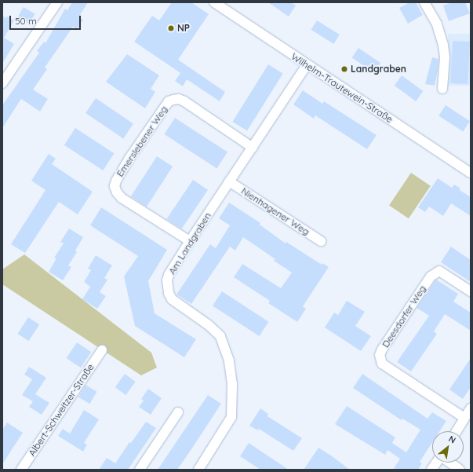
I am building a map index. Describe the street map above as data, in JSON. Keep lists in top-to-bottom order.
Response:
{
  "streets": {
    "street": [
      "Wilhelm-Trautewein-Straße",
      "Emerslebener Weg",
      "Nienhagener Weg",
      "Am Landgraben",
      "Deesdorfer Weg",
      "Albert-Schweitzer-Straße"
    ]
  },
  "crossings": [
    ["Wilhelm-Trautewein-Straße", "Am Landgraben"],
    ["Emerslebener Weg", "Am Landgraben"],
    ["Nienhagener Weg", "Am Landgraben"]
  ],
  "places": ["NP", "Landgraben"],
  "scale_bar": "50 m",
  "north": "top right"
}
